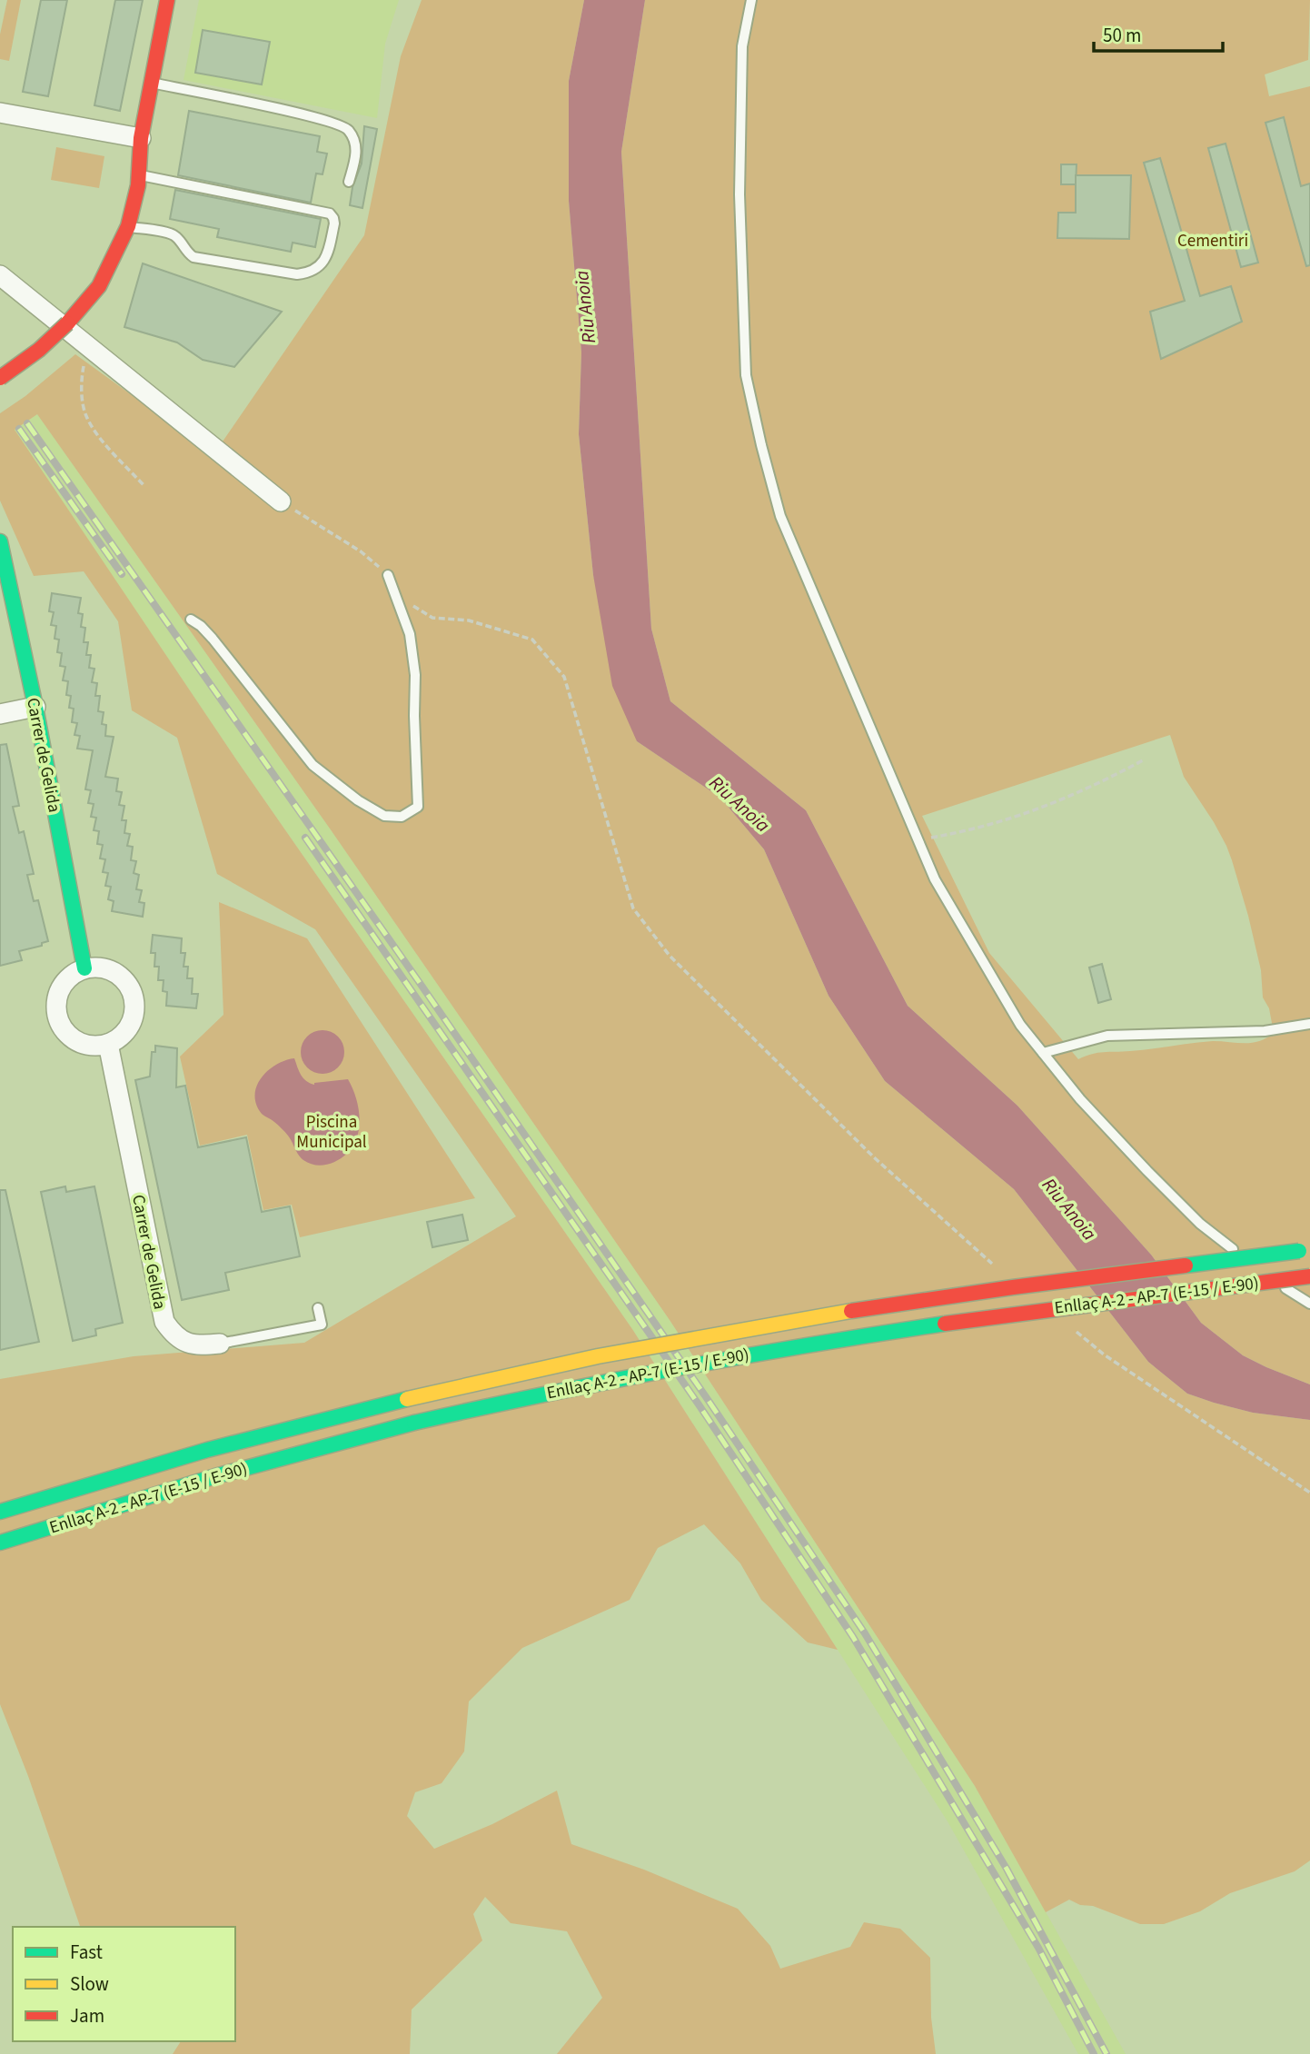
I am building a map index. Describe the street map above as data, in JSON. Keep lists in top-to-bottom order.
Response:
{
  "streets": {
    "main road": ["Carrer de Gelida", "Enllaç A-2 - AP-7 (E-15 / E-90)"]
  },
  "water": ["Riu Anoia"],
  "parks": ["Cementiri", "Piscina Municipal"],
  "legend": ["Fast", "Slow", "Jam"],
  "scale_bar": "50 m"
}
